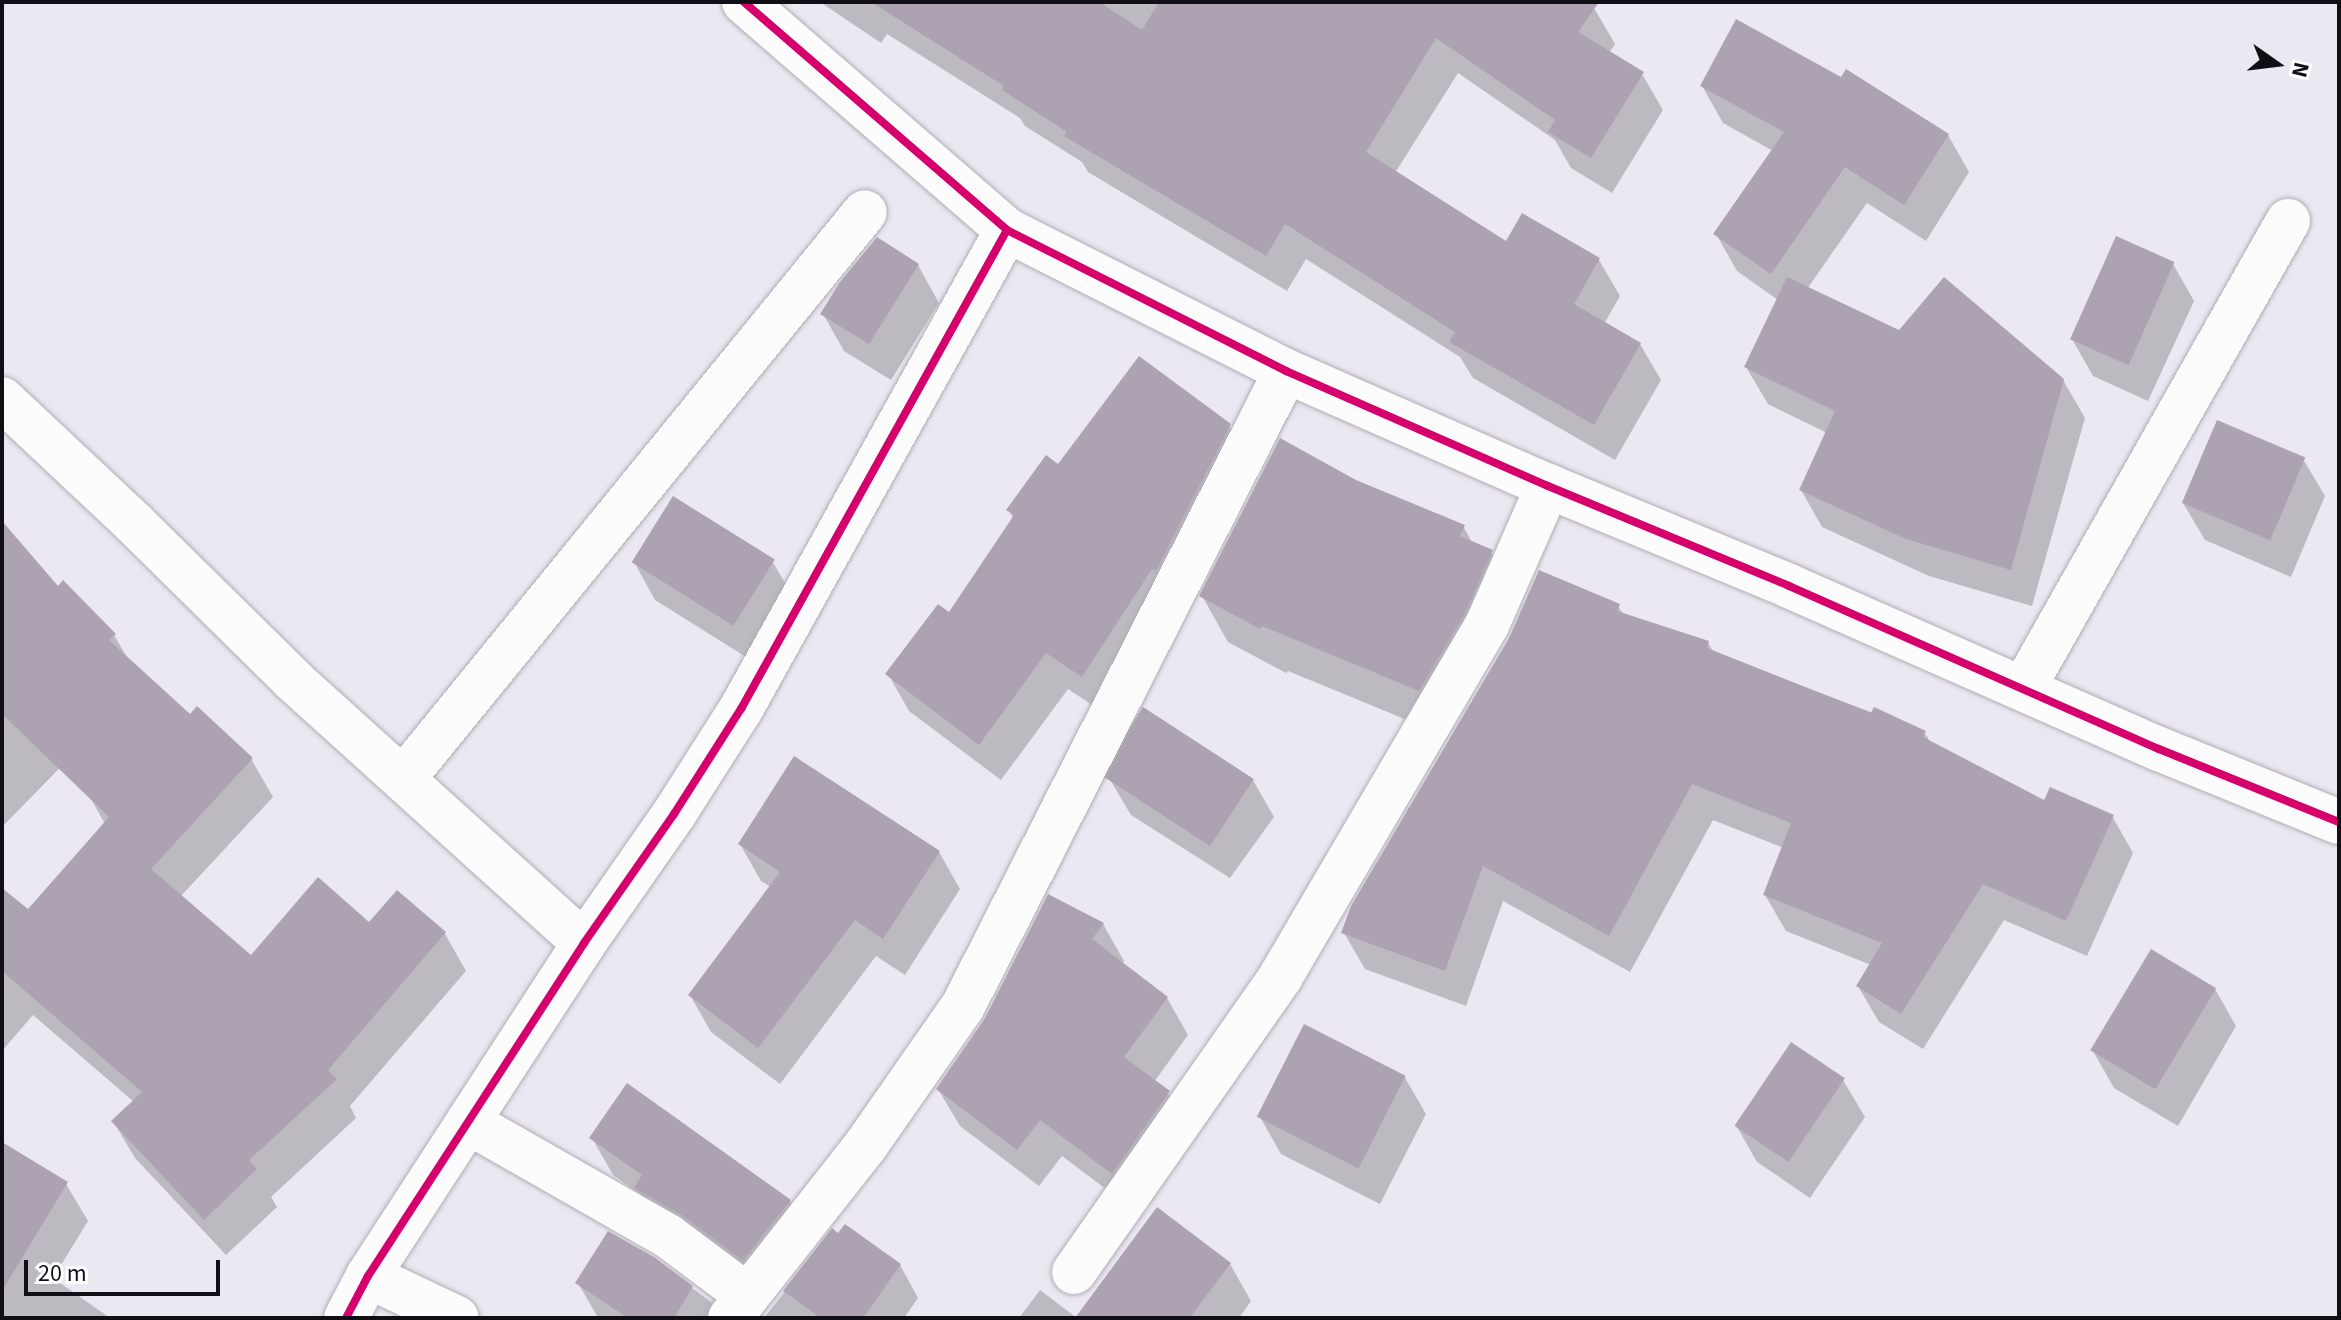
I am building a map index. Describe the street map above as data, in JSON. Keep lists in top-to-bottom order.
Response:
{
  "scale_bar": "20 m",
  "north": "right"
}
